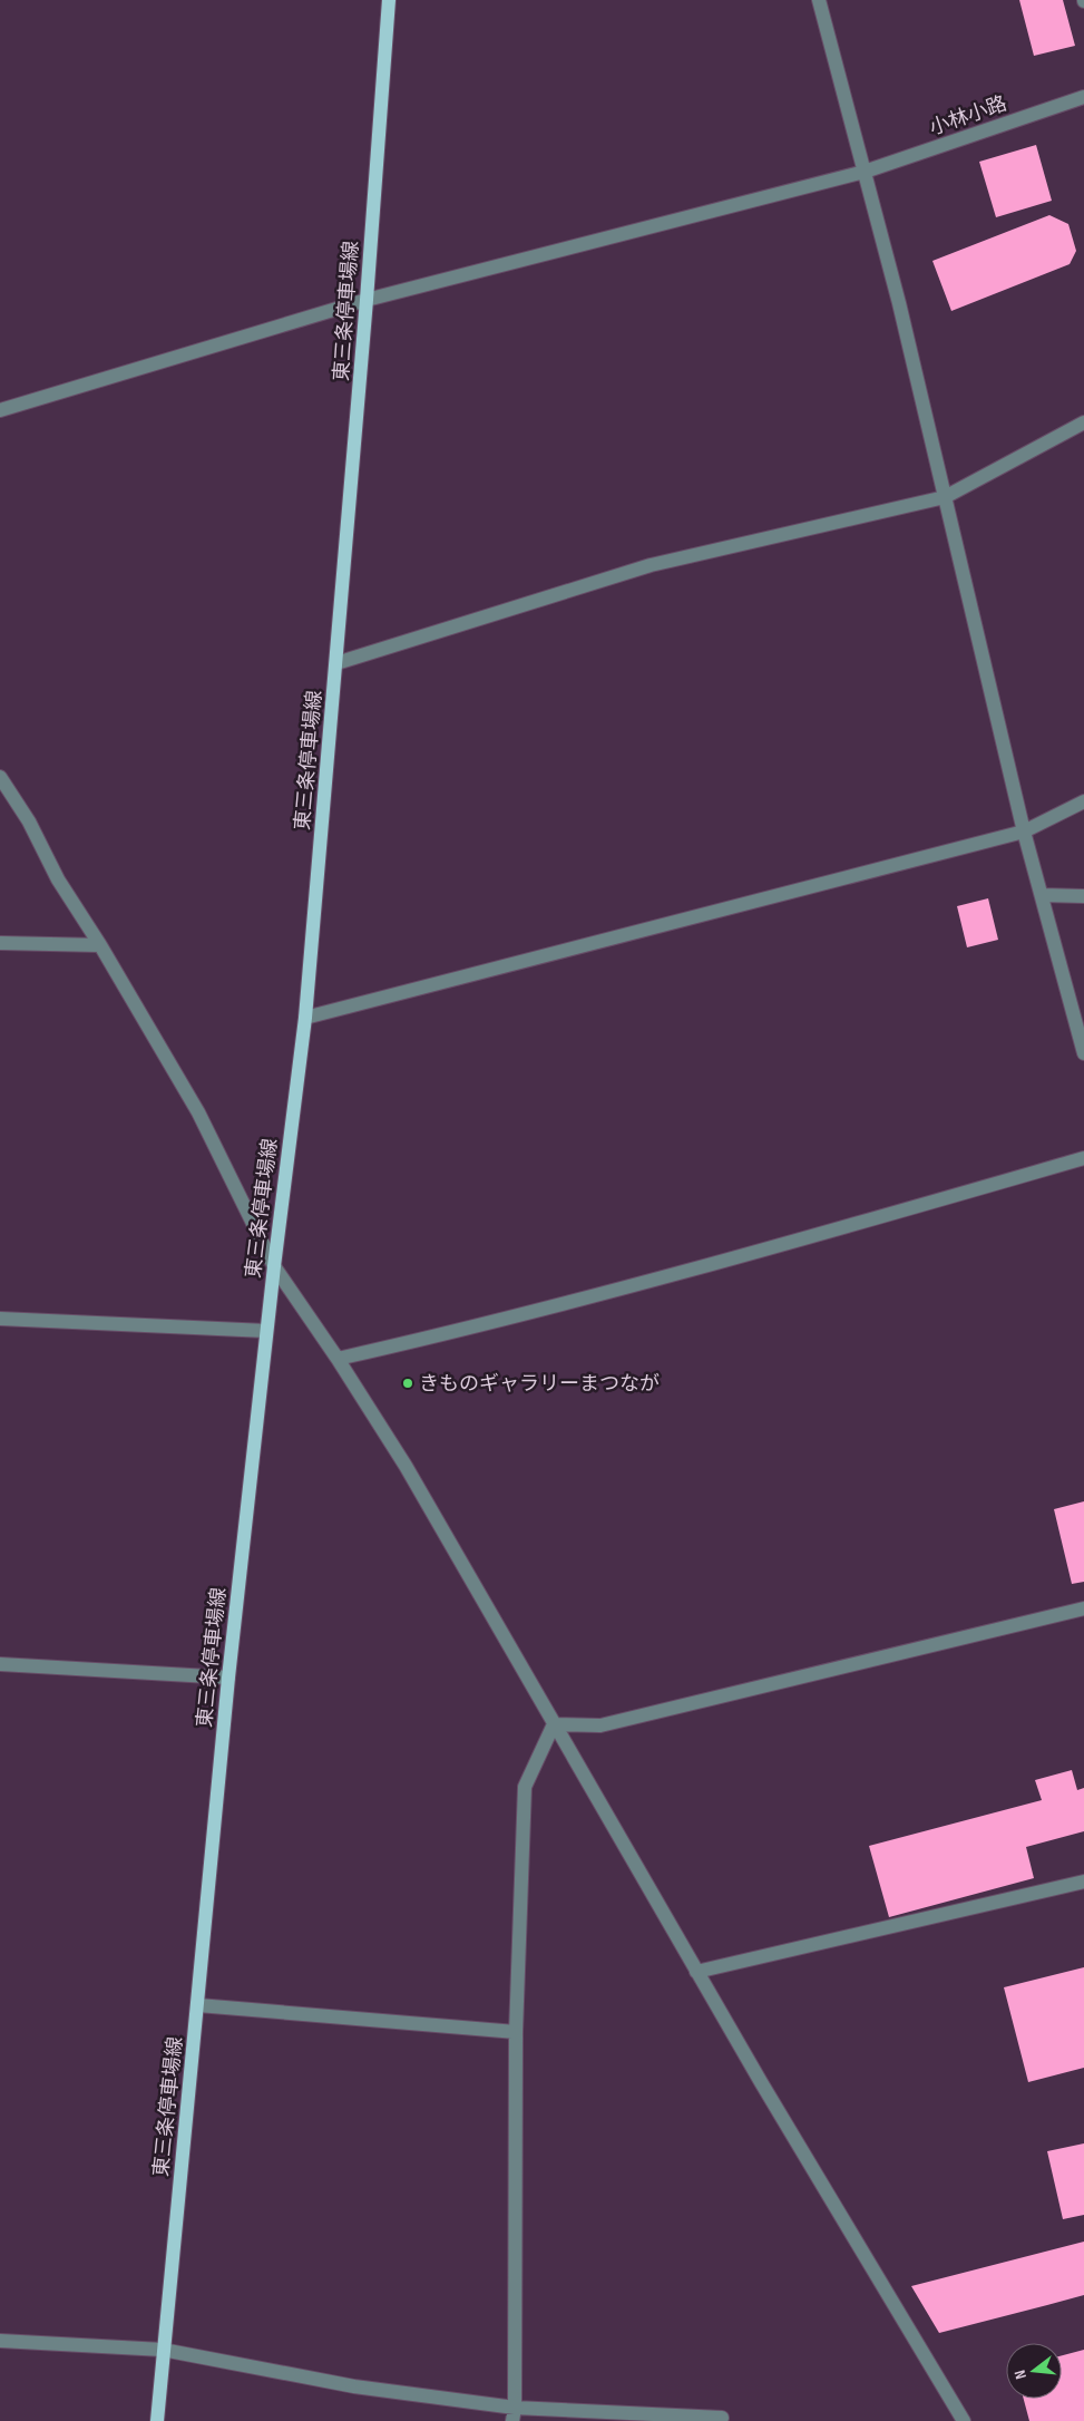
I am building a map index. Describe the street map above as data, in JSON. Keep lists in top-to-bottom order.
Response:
{
  "streets": {
    "main road": ["東三条停車場線"],
    "street": ["小林小路"]
  },
  "crossings": [
    ["小林小路", "東三条停車場線"]
  ],
  "places": ["きものギャラリーまつなが"],
  "north": "left"
}
